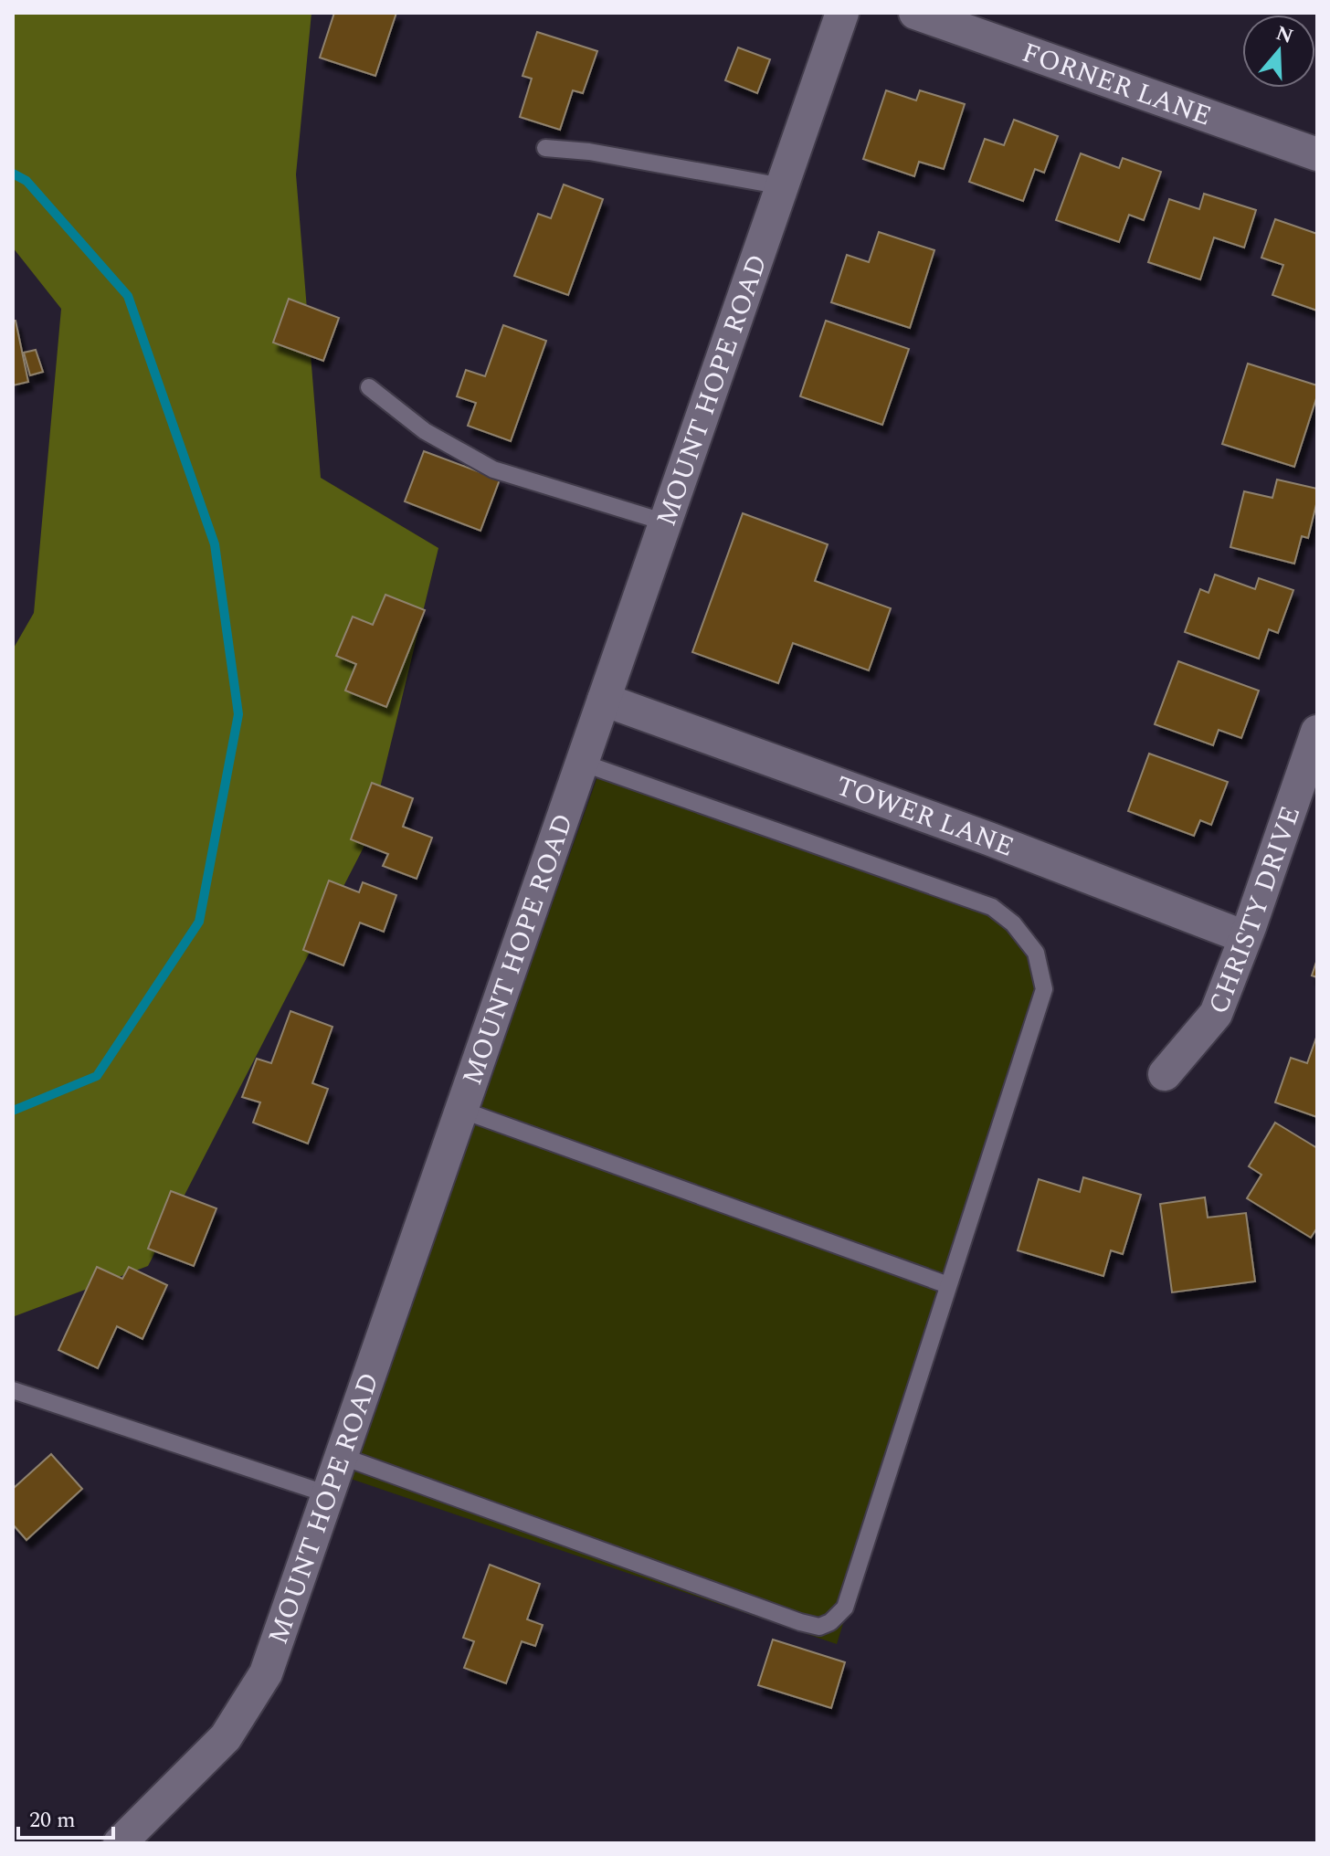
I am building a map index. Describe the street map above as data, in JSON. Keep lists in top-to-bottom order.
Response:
{
  "streets": {
    "street": [
      "FORNER LANE",
      "MOUNT HOPE ROAD",
      "TOWER LANE",
      "CHRISTY DRIVE"
    ]
  },
  "crossings": [
    ["MOUNT HOPE ROAD", "TOWER LANE"],
    ["TOWER LANE", "CHRISTY DRIVE"]
  ],
  "scale_bar": "20 m",
  "north": "top"
}
